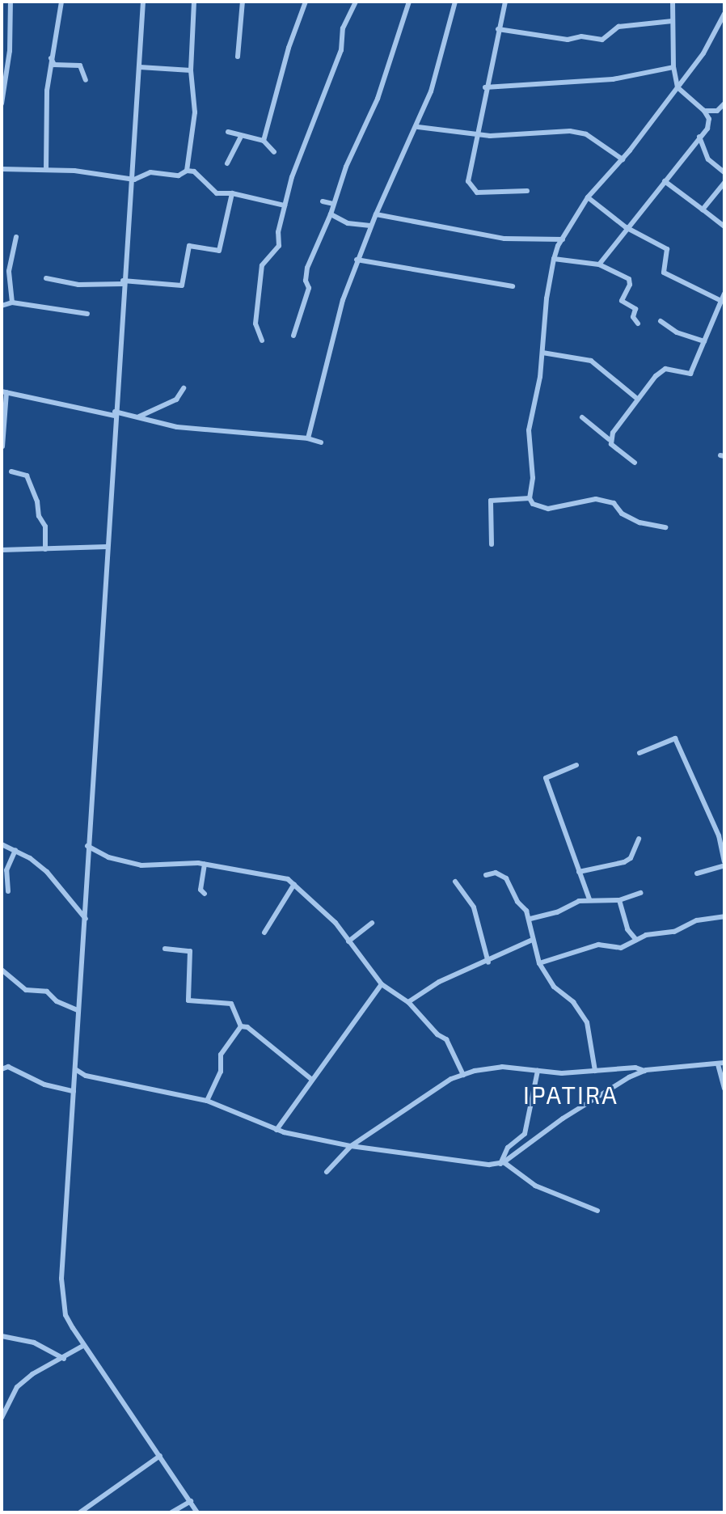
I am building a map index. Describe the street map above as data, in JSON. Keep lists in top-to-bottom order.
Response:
{
  "districts": ["IPATIRA"]
}
